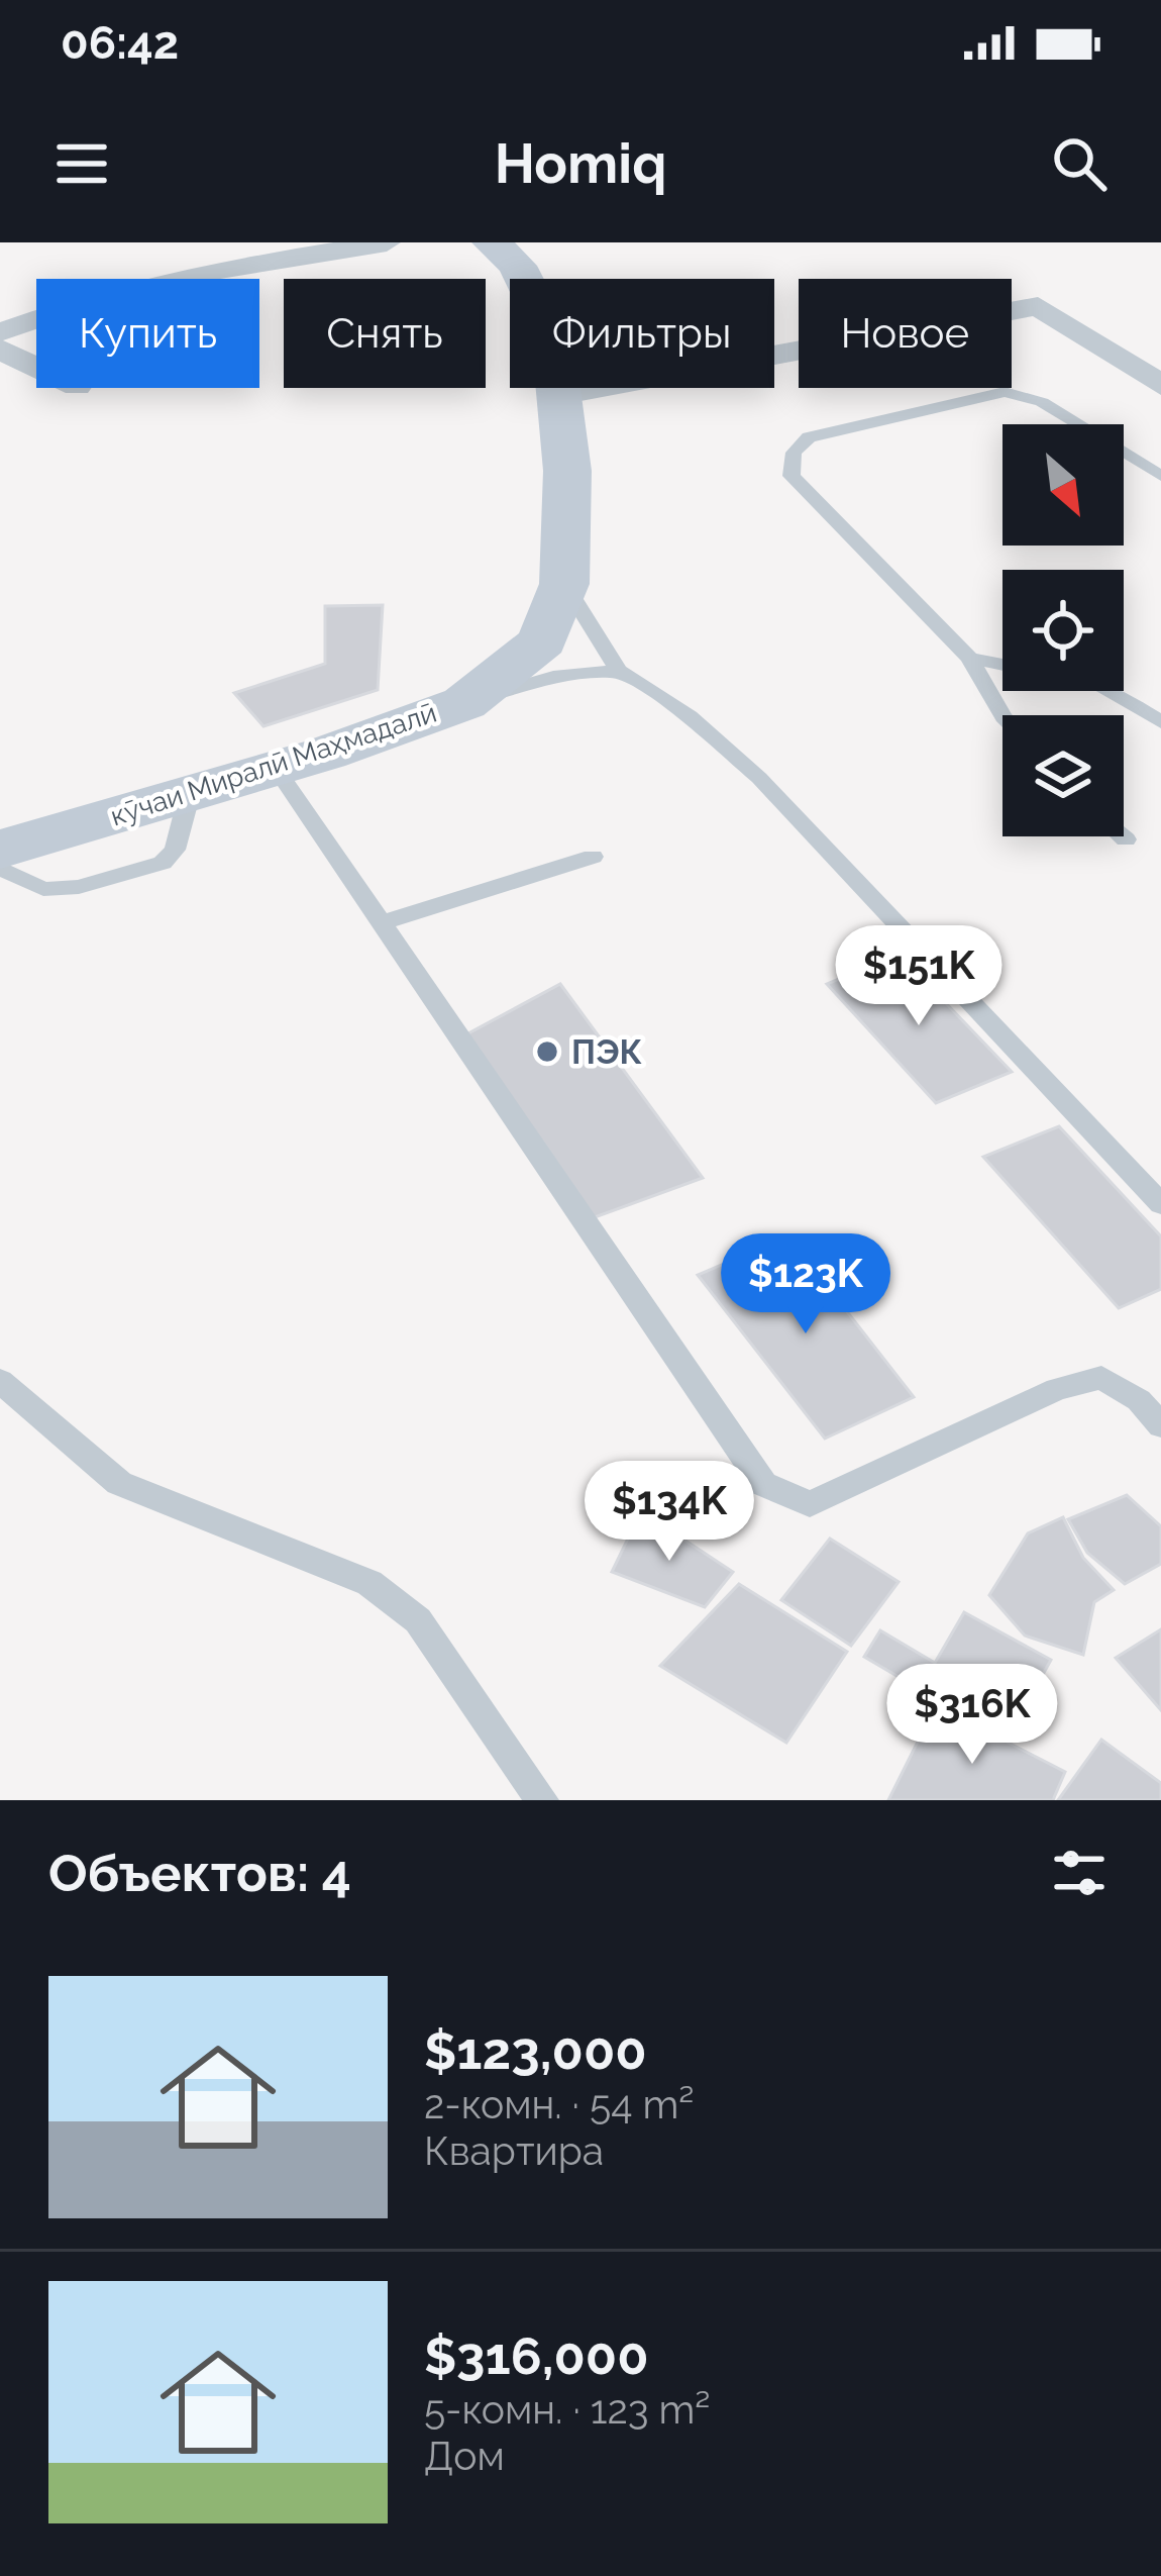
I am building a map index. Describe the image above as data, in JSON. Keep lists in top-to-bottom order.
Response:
{
  "streets": {
    "street": ["кӯчаи Миралӣ Маҳмадалӣ"]
  },
  "places": ["ПЭК"],
  "north": "bottom right",
  "page": {
    "status": "06:42",
    "header": "Homiq",
    "chip": [
      "Купить",
      "Снять",
      "Фильтры",
      "Новое"
    ],
    "price": [
      "$151K",
      "$123K",
      "$134K",
      "$316K"
    ],
    "heading": "Объектов: 4",
    "list": [
      {
        "name": "$123,000",
        "note": "2-комн. · 54 m² · Квартира"
      },
      {
        "name": "$316,000",
        "note": "5-комн. · 123 m² · Дом"
      }
    ]
  }
}
